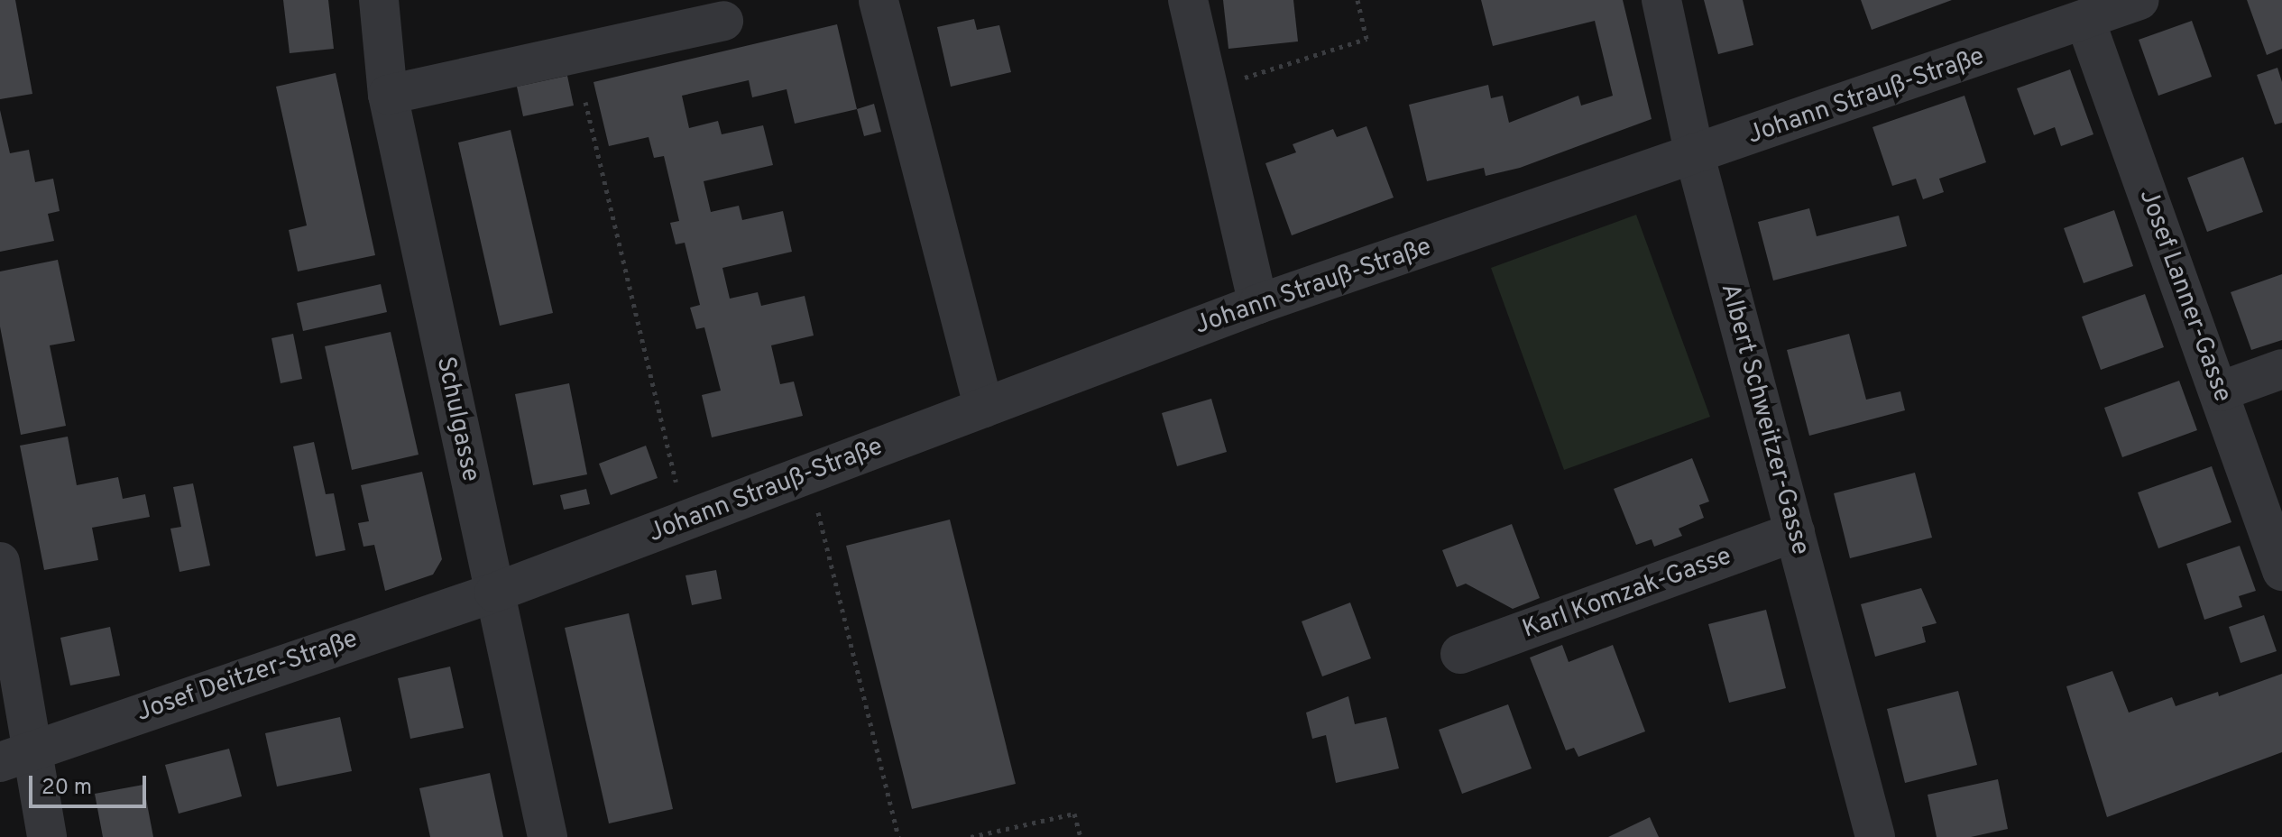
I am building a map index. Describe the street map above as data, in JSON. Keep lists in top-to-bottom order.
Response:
{
  "streets": {
    "street": [
      "Johann Strauß-Straße",
      "Josef Lanner-Gasse",
      "Schulgasse",
      "Albert Schweitzer-Gasse",
      "Karl Komzak-Gasse",
      "Josef Deitzer-Straße"
    ]
  },
  "crossings": [
    ["Johann Strauß-Straße", "Josef Lanner-Gasse"],
    ["Johann Strauß-Straße", "Schulgasse"],
    ["Johann Strauß-Straße", "Albert Schweitzer-Gasse"],
    ["Johann Strauß-Straße", "Josef Deitzer-Straße"],
    ["Schulgasse", "Josef Deitzer-Straße"],
    ["Albert Schweitzer-Gasse", "Karl Komzak-Gasse"]
  ],
  "scale_bar": "20 m"
}
